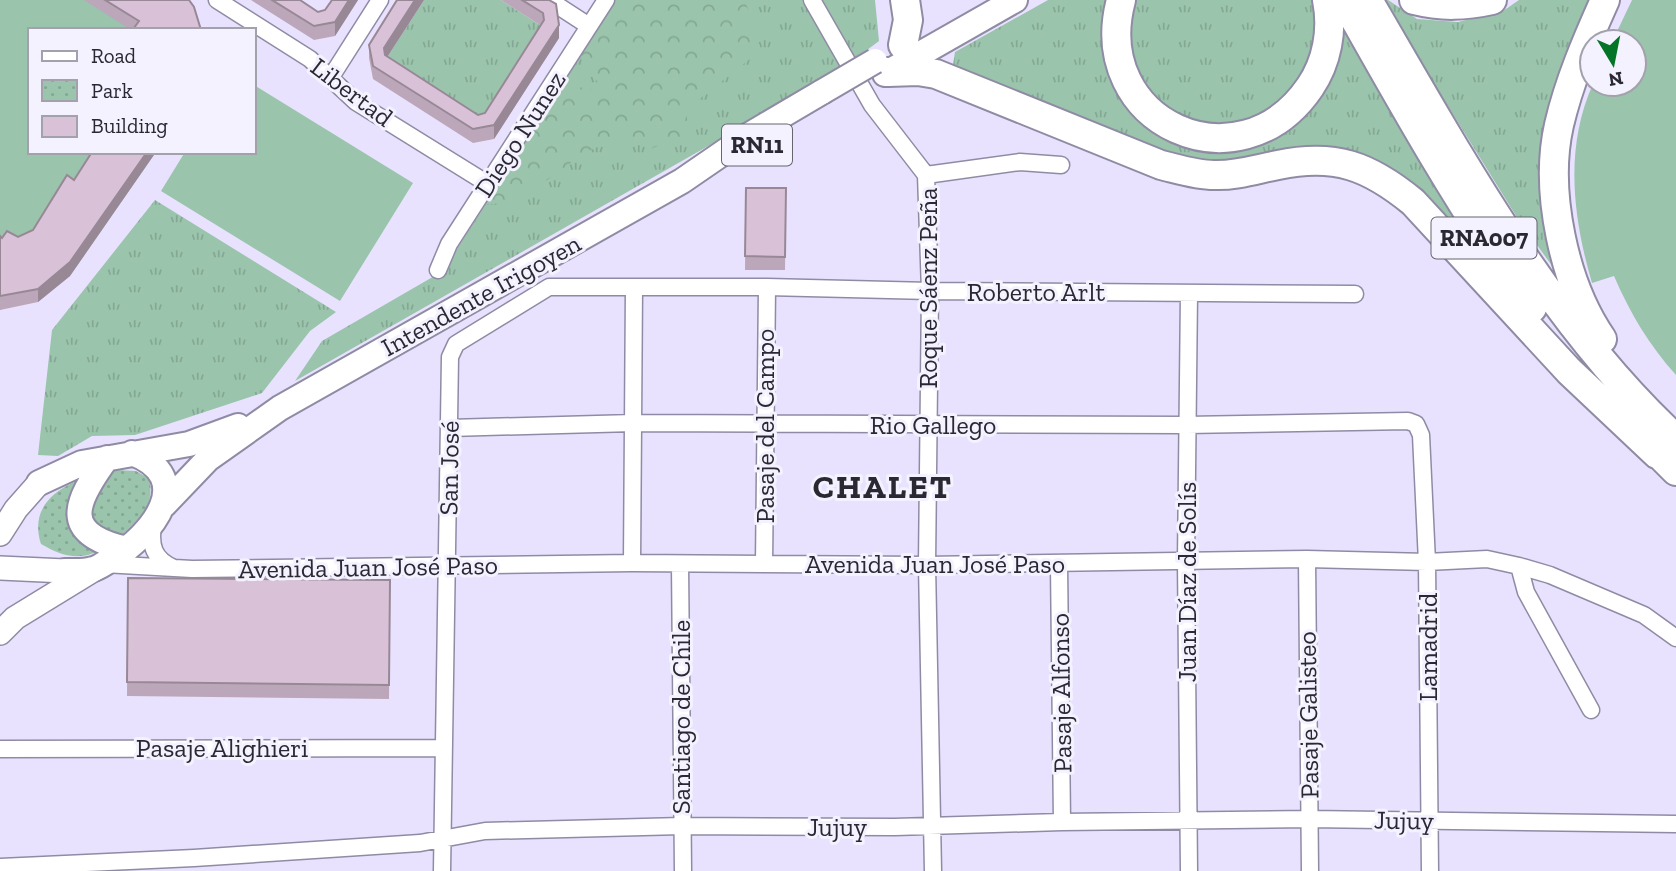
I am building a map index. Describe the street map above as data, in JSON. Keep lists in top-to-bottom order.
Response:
{
  "streets": {
    "highway": ["RNA007"],
    "main road": ["RN11", "Intendente Irigoyen"],
    "street": [
      "Libertad",
      "Diego Nunez",
      "Roque Sáenz Peña",
      "Roberto Arlt",
      "Rio Gallego",
      "Pasaje del Campo",
      "San José",
      "Avenida Juan José Paso",
      "Juan Díaz de Solís",
      "Lamadrid",
      "Pasaje Alfonso",
      "Pasaje Galisteo",
      "Santiago de Chile",
      "Pasaje Alighieri",
      "Jujuy"
    ]
  },
  "crossings": [
    ["Libertad", "Diego Nunez"],
    ["Roque Sáenz Peña", "Roberto Arlt"],
    ["Roque Sáenz Peña", "Rio Gallego"],
    ["Roque Sáenz Peña", "Avenida Juan José Paso"],
    ["Roque Sáenz Peña", "Jujuy"],
    ["Roberto Arlt", "Pasaje del Campo"],
    ["Roberto Arlt", "San José"],
    ["Roberto Arlt", "Juan Díaz de Solís"],
    ["Rio Gallego", "Pasaje del Campo"],
    ["Rio Gallego", "San José"],
    ["Rio Gallego", "Juan Díaz de Solís"],
    ["Rio Gallego", "Lamadrid"],
    ["Pasaje del Campo", "Avenida Juan José Paso"],
    ["San José", "Avenida Juan José Paso"],
    ["San José", "Pasaje Alighieri"],
    ["San José", "Jujuy"],
    ["Avenida Juan José Paso", "Juan Díaz de Solís"],
    ["Avenida Juan José Paso", "Lamadrid"],
    ["Avenida Juan José Paso", "Pasaje Alfonso"],
    ["Avenida Juan José Paso", "Pasaje Galisteo"],
    ["Avenida Juan José Paso", "Santiago de Chile"],
    ["Juan Díaz de Solís", "Jujuy"],
    ["Lamadrid", "Jujuy"],
    ["Pasaje Alfonso", "Jujuy"],
    ["Pasaje Galisteo", "Jujuy"],
    ["Santiago de Chile", "Jujuy"]
  ],
  "districts": ["CHALET"],
  "legend": ["Road", "Park", "Building"],
  "north": "bottom"
}
